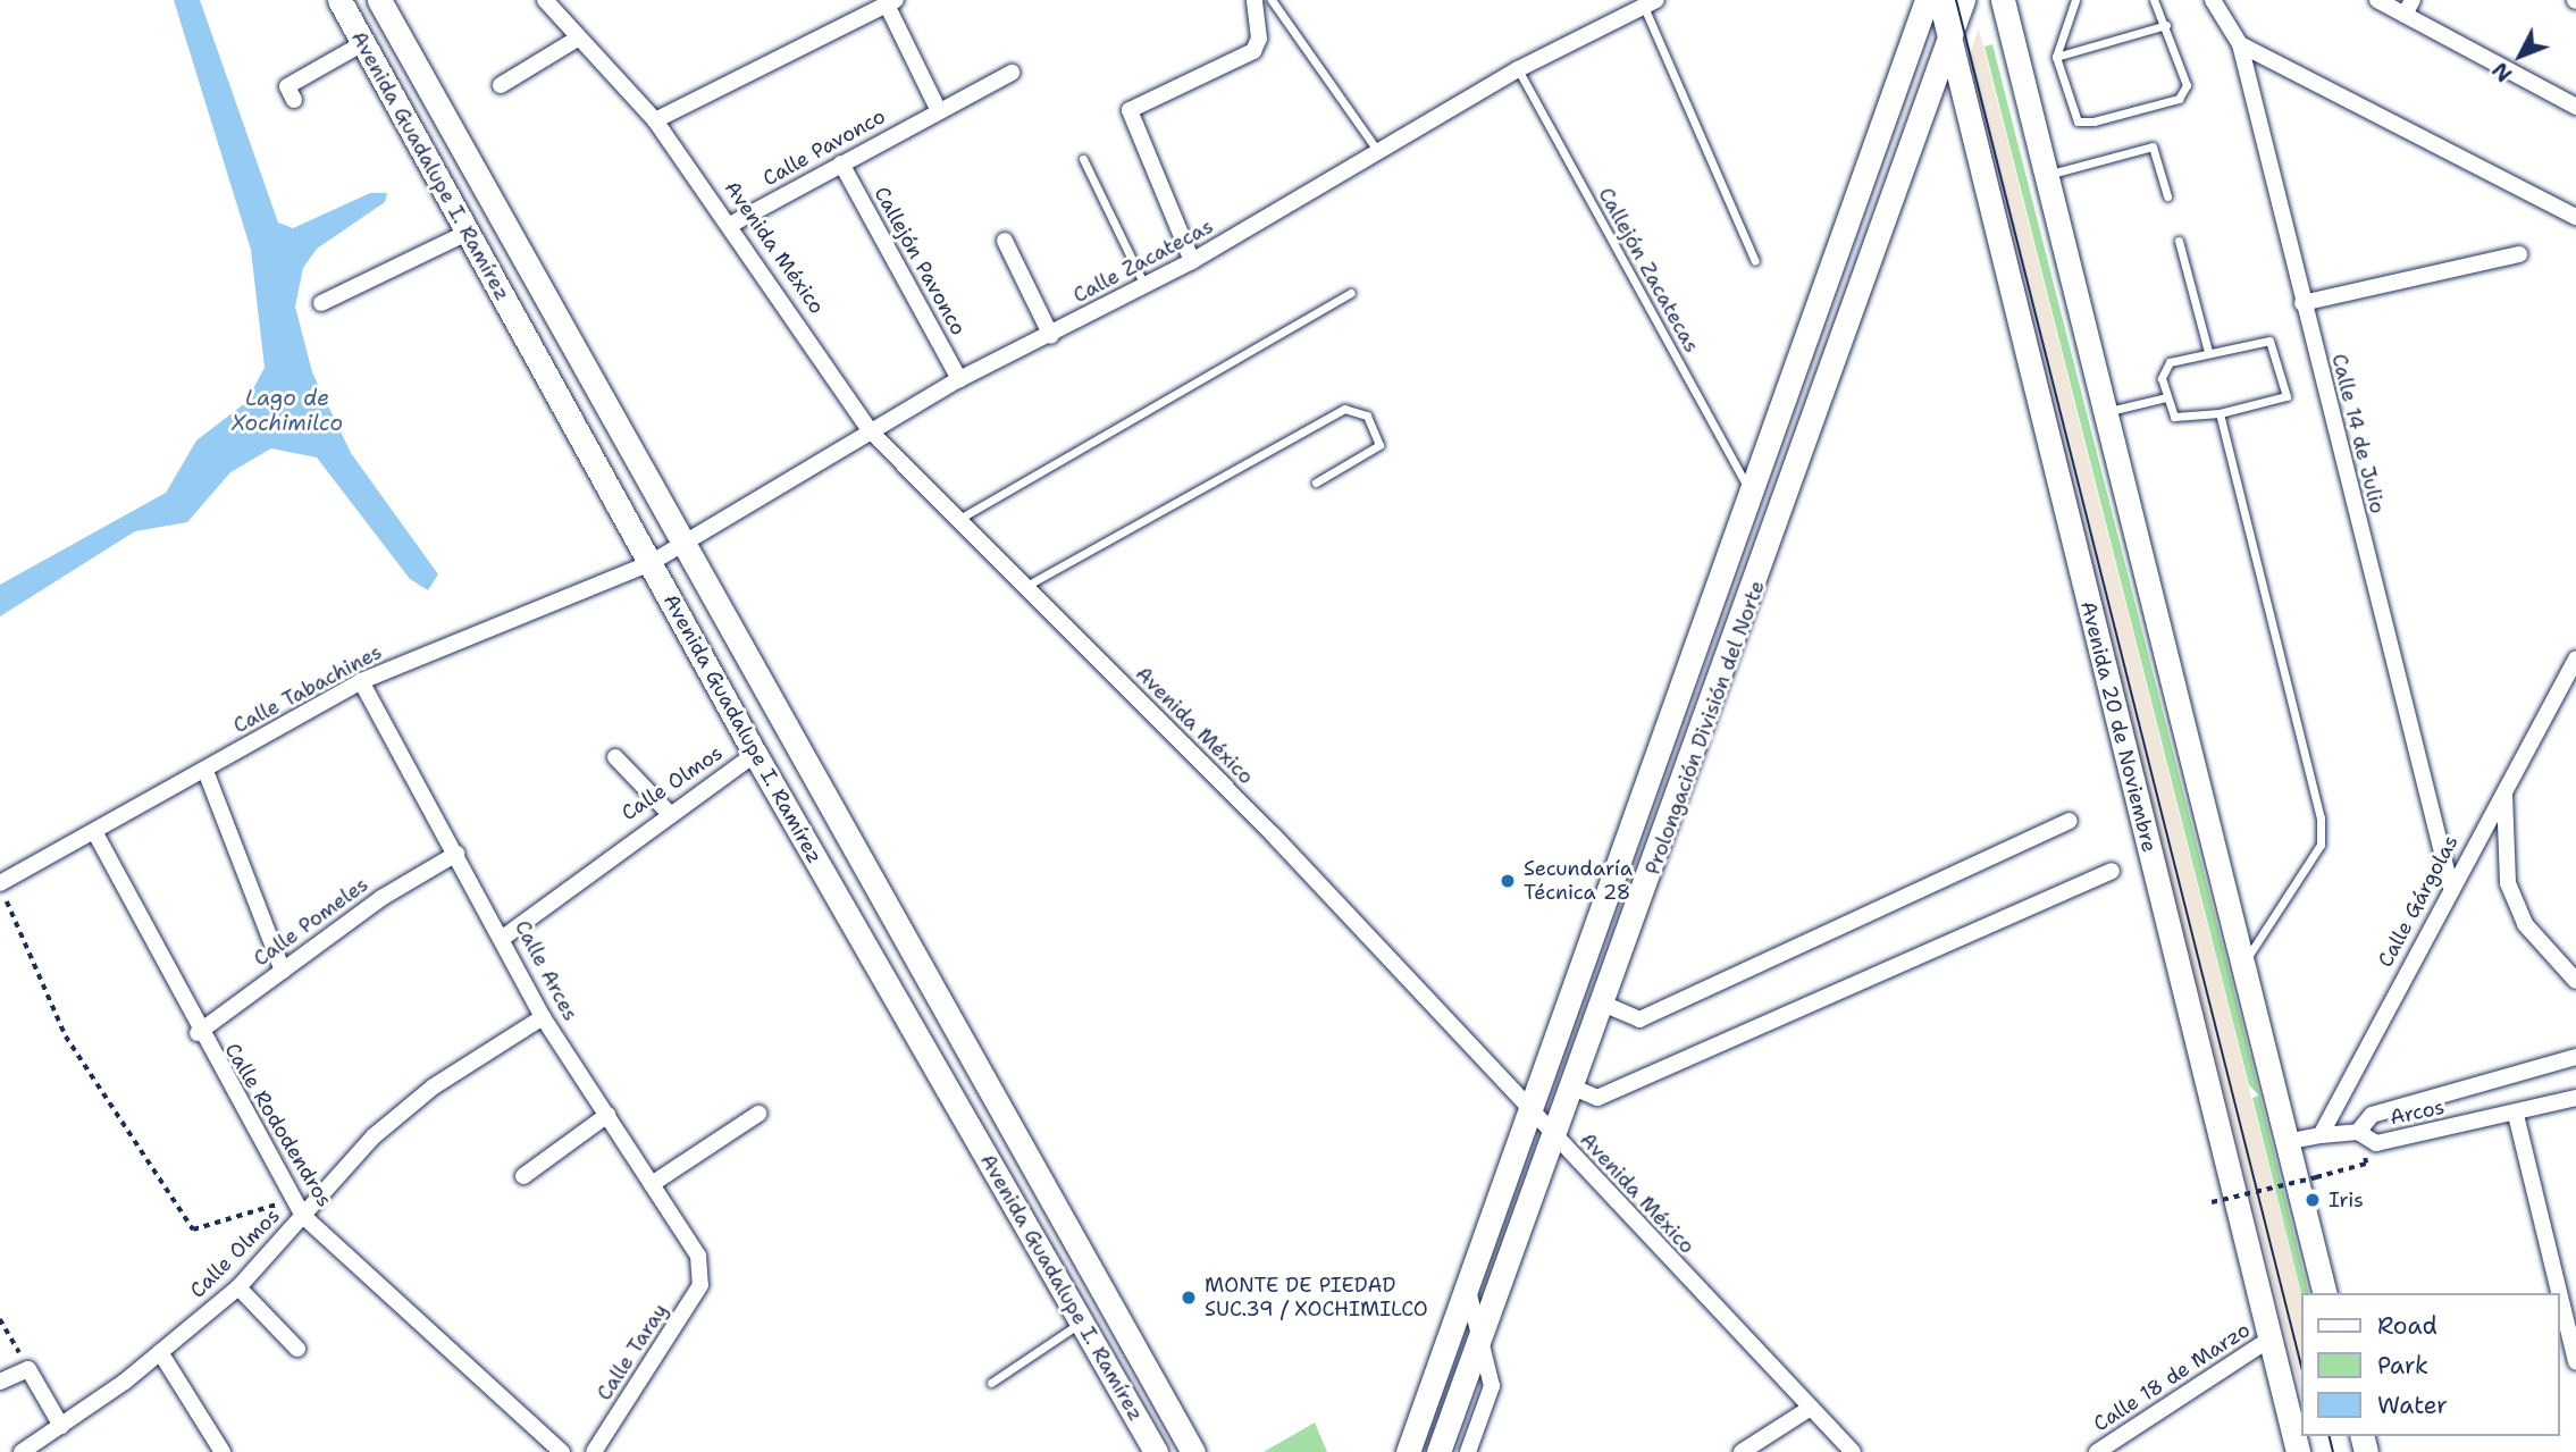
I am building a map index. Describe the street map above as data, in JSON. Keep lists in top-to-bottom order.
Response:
{
  "streets": {
    "main road": ["Avenida Guadalupe I. Ramírez", "Avenida 20 de Noviembre", "Prolongación División del Norte"],
    "street": [
      "Calle Pavonco",
      "Avenida México",
      "Callejón Pavonco",
      "Calle Zacatecas",
      "Calle 14 de Julio",
      "Calle Tabachines",
      "Calle Olmos",
      "Calle Gárgolas",
      "Calle Pomeles",
      "Calle Arces",
      "Arcos",
      "Calle Rododendros",
      "Calle Taray",
      "Calle 18 de Marzo"
    ],
    "lane": ["Callejón Zacatecas"]
  },
  "crossings": [
    ["Calle Pavonco", "Avenida México"],
    ["Calle Pavonco", "Callejón Pavonco"],
    ["Avenida Guadalupe I. Ramírez", "Calle Zacatecas"],
    ["Avenida Guadalupe I. Ramírez", "Calle Tabachines"],
    ["Avenida Guadalupe I. Ramírez", "Calle Olmos"],
    ["Avenida México", "Calle Zacatecas"],
    ["Avenida México", "Prolongación División del Norte"],
    ["Callejón Pavonco", "Calle Zacatecas"],
    ["Calle Zacatecas", "Callejón Zacatecas"],
    ["Calle Zacatecas", "Calle Tabachines"],
    ["Callejón Zacatecas", "Prolongación División del Norte"],
    ["Calle 14 de Julio", "Calle Gárgolas"],
    ["Calle Tabachines", "Calle Arces"],
    ["Calle Tabachines", "Calle Rododendros"],
    ["Avenida 20 de Noviembre", "Prolongación División del Norte"],
    ["Avenida 20 de Noviembre", "Calle 18 de Marzo"],
    ["Calle Olmos", "Calle Arces"],
    ["Calle Olmos", "Calle Rododendros"],
    ["Calle Pomeles", "Calle Arces"],
    ["Calle Pomeles", "Calle Rododendros"],
    ["Calle Arces", "Calle Taray"]
  ],
  "water": ["Lago de Xochimilco"],
  "places": ["Secundaría Técnica 28", "Iris", "MONTE DE PIEDAD SUC.39 / XOCHIMILCO"],
  "legend": ["Road", "Park", "Water"],
  "north": "bottom left"
}
